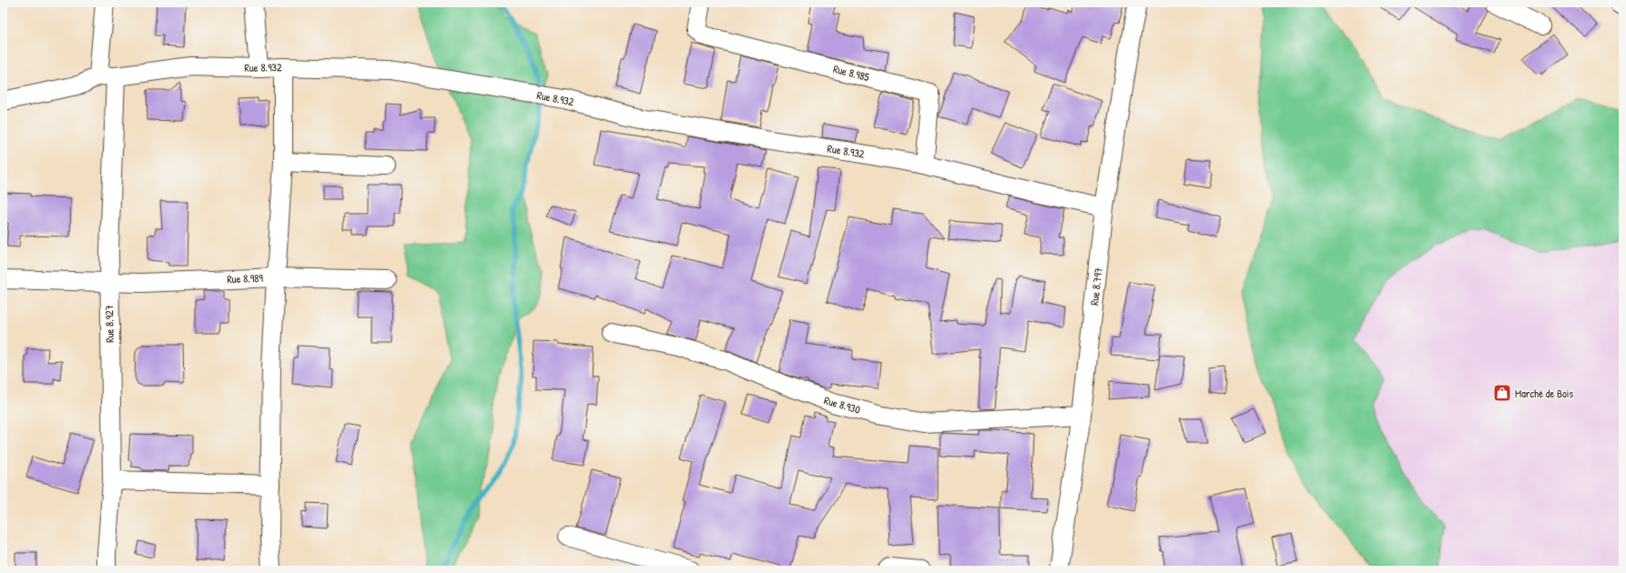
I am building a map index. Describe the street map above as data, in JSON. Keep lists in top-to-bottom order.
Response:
{
  "streets": {
    "street": [
      "Rue 8.932",
      "Rue 8.985",
      "Rue 8.989",
      "Rue 8.797",
      "Rue 8.927",
      "Rue 8.930"
    ]
  },
  "crossings": [
    ["Rue 8.932", "Rue 8.985"],
    ["Rue 8.932", "Rue 8.989"],
    ["Rue 8.932", "Rue 8.797"],
    ["Rue 8.932", "Rue 8.927"],
    ["Rue 8.989", "Rue 8.927"],
    ["Rue 8.797", "Rue 8.930"]
  ],
  "places": {
    "shop": ["Marché de Bois"]
  }
}
